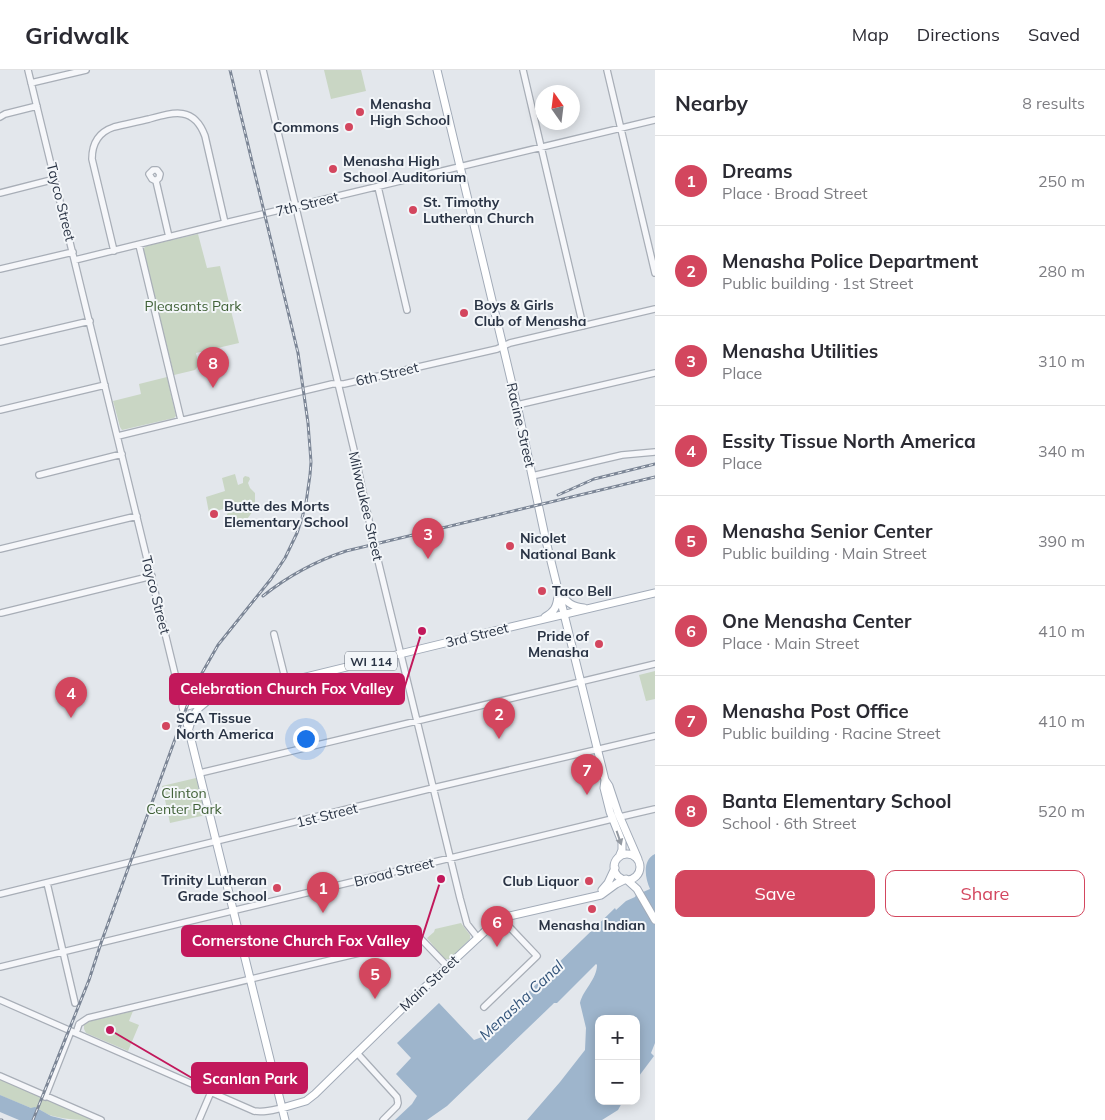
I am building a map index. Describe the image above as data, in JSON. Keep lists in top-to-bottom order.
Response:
{
  "streets": {
    "main road": [
      "Tayco Street",
      "Racine Street",
      "3rd Street",
      "WI 114",
      "Main Street"
    ],
    "street": [
      "7th Street",
      "6th Street",
      "Milwaukee Street",
      "1st Street",
      "Broad Street"
    ]
  },
  "crossings": [
    ["Tayco Street", "7th Street"],
    ["Tayco Street", "6th Street"],
    ["Tayco Street", "3rd Street"],
    ["Tayco Street", "1st Street"],
    ["Tayco Street", "Broad Street"],
    ["Tayco Street", "Main Street"],
    ["7th Street", "Racine Street"],
    ["7th Street", "Milwaukee Street"],
    ["6th Street", "Racine Street"],
    ["6th Street", "Milwaukee Street"],
    ["Racine Street", "3rd Street"],
    ["Racine Street", "1st Street"],
    ["Racine Street", "Broad Street"],
    ["Racine Street", "Main Street"],
    ["Milwaukee Street", "3rd Street"],
    ["Milwaukee Street", "1st Street"],
    ["Milwaukee Street", "Broad Street"],
    ["Milwaukee Street", "Main Street"]
  ],
  "water": ["Menasha Canal"],
  "parks": ["Pleasants Park", "Clinton Center Park"],
  "places": [
    "Menasha High School",
    "Commons",
    "Menasha High School Auditorium",
    "St. Timothy Lutheran Church",
    "Boys & Girls Club of Menasha",
    "Butte des Morts Elementary School",
    "Nicolet National Bank",
    "Taco Bell",
    "Celebration Church Fox Valley",
    "Pride of Menasha",
    "SCA Tissue North America",
    "Cornerstone Church Fox Valley",
    "Club Liquor",
    "Trinity Lutheran Grade School",
    "Menasha Indian",
    "Scanlan Park"
  ],
  "north": "top",
  "page": {
    "header": "Gridwalk",
    "nav": ["Map", "Directions", "Saved"],
    "heading": ["Nearby", "8 results"],
    "list": [
      {
        "mark": "1",
        "name": "Dreams",
        "note": "Place · Broad Street",
        "value": "250 m"
      },
      {
        "mark": "2",
        "name": "Menasha Police Department",
        "note": "Public building · 1st Street",
        "value": "280 m"
      },
      {
        "mark": "3",
        "name": "Menasha Utilities",
        "note": "Place",
        "value": "310 m"
      },
      {
        "mark": "4",
        "name": "Essity Tissue North America",
        "note": "Place",
        "value": "340 m"
      },
      {
        "mark": "5",
        "name": "Menasha Senior Center",
        "note": "Public building · Main Street",
        "value": "390 m"
      },
      {
        "mark": "6",
        "name": "One Menasha Center",
        "note": "Place · Main Street",
        "value": "410 m"
      },
      {
        "mark": "7",
        "name": "Menasha Post Office",
        "note": "Public building · Racine Street",
        "value": "410 m"
      },
      {
        "mark": "8",
        "name": "Banta Elementary School",
        "note": "School · 6th Street",
        "value": "520 m"
      }
    ],
    "pins": [
      "8",
      "3",
      "4",
      "2",
      "7",
      "1",
      "6",
      "5"
    ],
    "buttons": ["Save", "Share"],
    "map_buttons": ["+", "−"]
  }
}
